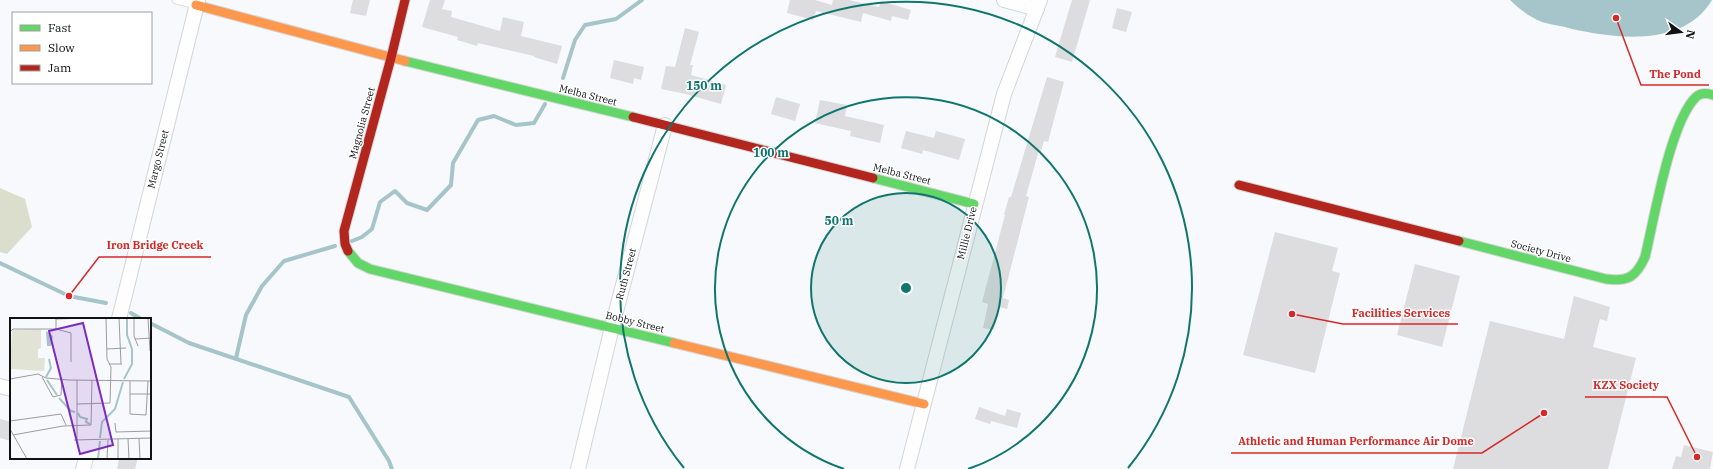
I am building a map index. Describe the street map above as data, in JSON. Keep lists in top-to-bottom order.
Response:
{
  "streets": {
    "street": [
      "Melba Street",
      "Magnolia Street",
      "Margo Street",
      "Millie Drive",
      "Society Drive",
      "Ruth Street",
      "Bobby Street"
    ]
  },
  "crossings": [
    ["Melba Street", "Magnolia Street"],
    ["Melba Street", "Margo Street"],
    ["Melba Street", "Millie Drive"],
    ["Melba Street", "Ruth Street"],
    ["Magnolia Street", "Bobby Street"],
    ["Millie Drive", "Bobby Street"],
    ["Ruth Street", "Bobby Street"]
  ],
  "places": [
    "The Pond",
    "Iron Bridge Creek",
    "Facilities Services",
    "Athletic and Human Performance Air Dome",
    "KZX Society"
  ],
  "legend": ["Fast", "Slow", "Jam"],
  "north": "right",
  "rings": ["150 m", "100 m", "50 m"]
}
